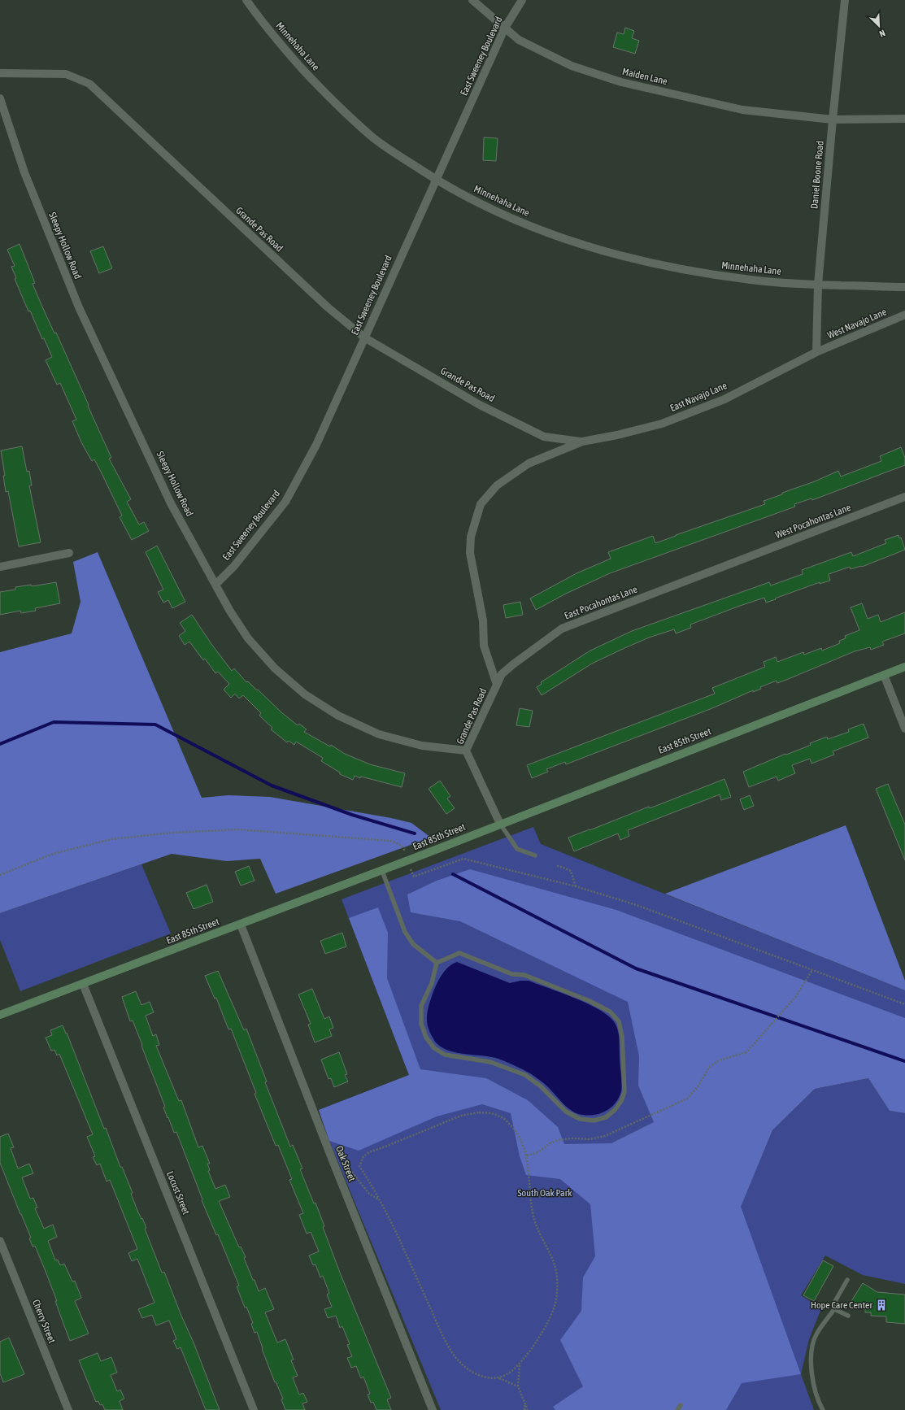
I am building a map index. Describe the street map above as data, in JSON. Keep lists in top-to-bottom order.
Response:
{
  "streets": {
    "main road": ["East 85th Street"],
    "street": [
      "Minnehaha Lane",
      "East Sweeney Boulevard",
      "Maiden Lane",
      "Daniel Boone Road",
      "Grande Pas Road",
      "Sleepy Hollow Road",
      "West Navajo Lane",
      "East Navajo Lane",
      "West Pocahontas Lane",
      "East Pocahontas Lane",
      "Oak Street",
      "Locust Street",
      "Cherry Street"
    ]
  },
  "crossings": [
    ["Minnehaha Lane", "East Sweeney Boulevard"],
    ["Minnehaha Lane", "Daniel Boone Road"],
    ["East Sweeney Boulevard", "Maiden Lane"],
    ["East Sweeney Boulevard", "Grande Pas Road"],
    ["East Sweeney Boulevard", "Sleepy Hollow Road"],
    ["Maiden Lane", "Daniel Boone Road"],
    ["Daniel Boone Road", "West Navajo Lane"],
    ["Daniel Boone Road", "East Navajo Lane"],
    ["Grande Pas Road", "Sleepy Hollow Road"],
    ["Grande Pas Road", "East Navajo Lane"],
    ["Grande Pas Road", "East Pocahontas Lane"],
    ["Grande Pas Road", "East 85th Street"],
    ["West Navajo Lane", "East Navajo Lane"],
    ["West Pocahontas Lane", "East Pocahontas Lane"],
    ["East 85th Street", "Oak Street"],
    ["East 85th Street", "Locust Street"]
  ],
  "parks": ["South Oak Park"],
  "places": {
    "building": ["Hope Care Center"]
  },
  "north": "bottom right"
}
